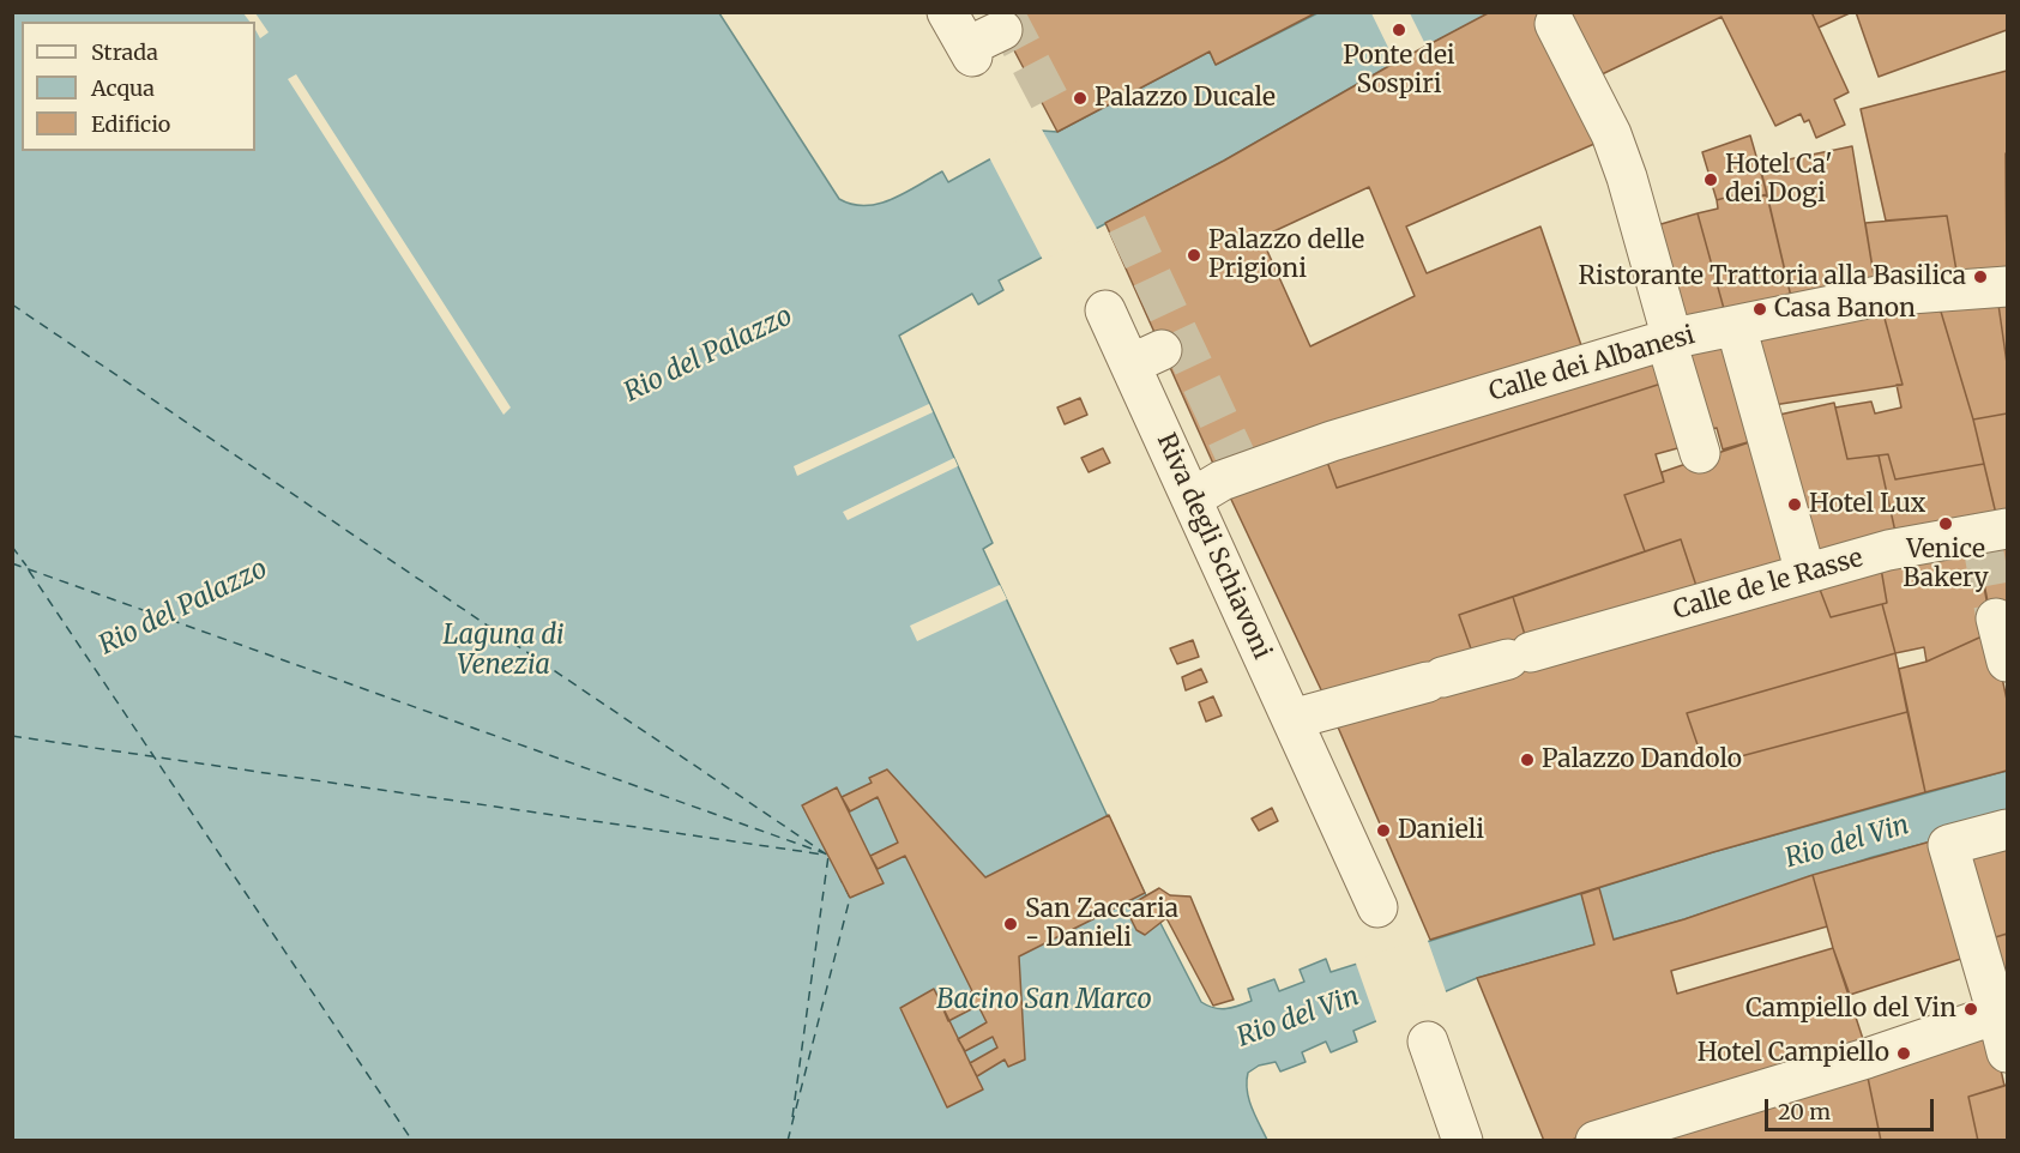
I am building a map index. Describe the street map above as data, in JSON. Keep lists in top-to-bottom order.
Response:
{
  "streets": {
    "street": ["Calle dei Albanesi", "Riva degli Schiavoni", "Calle de le Rasse"]
  },
  "crossings": [
    ["Calle dei Albanesi", "Riva degli Schiavoni"],
    ["Riva degli Schiavoni", "Calle de le Rasse"]
  ],
  "water": [
    "Rio del Palazzo",
    "Laguna di Venezia",
    "Rio del Vin",
    "Bacino San Marco"
  ],
  "places": [
    "Ponte dei Sospiri",
    "Palazzo Ducale",
    "Hotel Ca' dei Dogi",
    "Palazzo delle Prigioni",
    "Ristorante Trattoria alla Basilica",
    "Casa Banon",
    "Hotel Lux",
    "Venice Bakery",
    "Palazzo Dandolo",
    "Danieli",
    "San Zaccaria - Danieli",
    "Campiello del Vin",
    "Hotel Campiello"
  ],
  "legend": ["Strada", "Acqua", "Edificio"],
  "scale_bar": "20 m"
}
